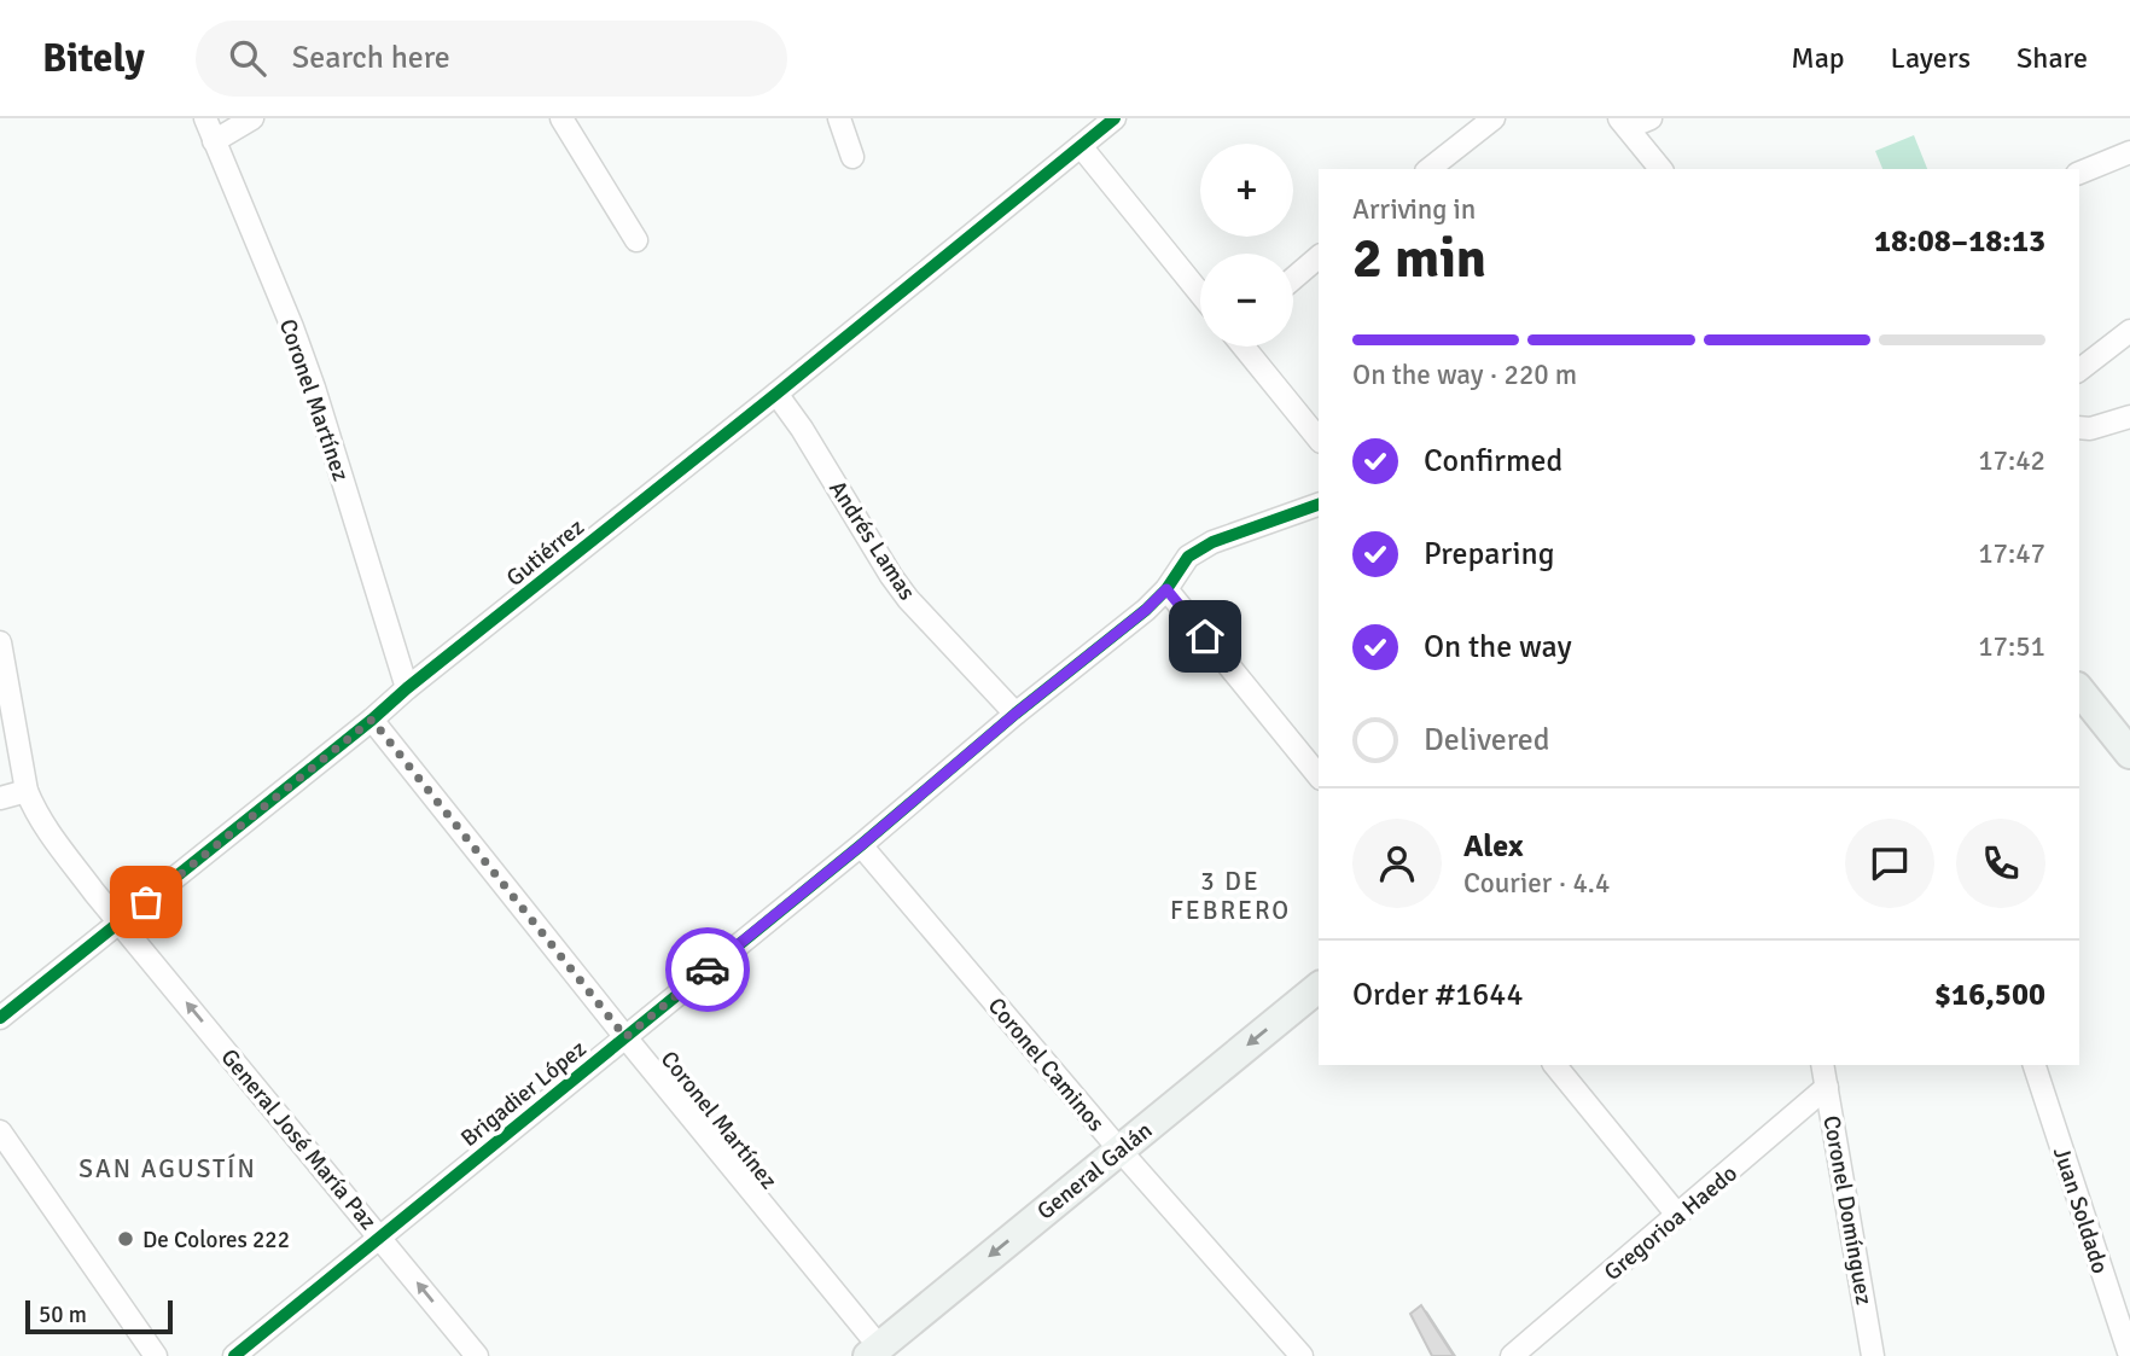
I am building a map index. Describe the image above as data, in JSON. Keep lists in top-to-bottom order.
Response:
{
  "streets": {
    "street": [
      "Coronel Martínez",
      "Andrés Lamas",
      "Gutiérrez",
      "Coronel Caminos",
      "Brigadier López",
      "General José María Paz",
      "General Galán",
      "Coronel Domínguez",
      "Juan Soldado",
      "Gregorioa Haedo"
    ]
  },
  "crossings": [
    ["Coronel Martínez", "Gutiérrez"],
    ["Coronel Martínez", "Brigadier López"],
    ["Coronel Martínez", "General Galán"],
    ["Andrés Lamas", "Gutiérrez"],
    ["Andrés Lamas", "Brigadier López"],
    ["Gutiérrez", "General José María Paz"],
    ["Coronel Caminos", "Brigadier López"],
    ["Coronel Caminos", "General Galán"],
    ["Brigadier López", "General José María Paz"],
    ["Coronel Domínguez", "Gregorioa Haedo"]
  ],
  "one_way": ["General José María Paz", "General Galán"],
  "districts": ["3 DE FEBRERO", "SAN AGUSTÍN"],
  "places": ["De Colores 222"],
  "scale_bar": "50 m",
  "page": {
    "header": "Bitely",
    "search": "Search here",
    "nav": ["Map", "Layers", "Share"],
    "map_buttons": ["+", "−"],
    "heading": ["2 min", "Arriving in", "18:08–18:13"],
    "panel": [
      "Alex",
      "Courier · 4.4",
      "Order #1644",
      "$16,500"
    ],
    "bar": "On the way · 220 m",
    "list": [
      ["Confirmed", "17:42"],
      ["Preparing", "17:47"],
      ["On the way", "17:51"],
      "Delivered"
    ],
    "scale": "50 m"
  }
}
